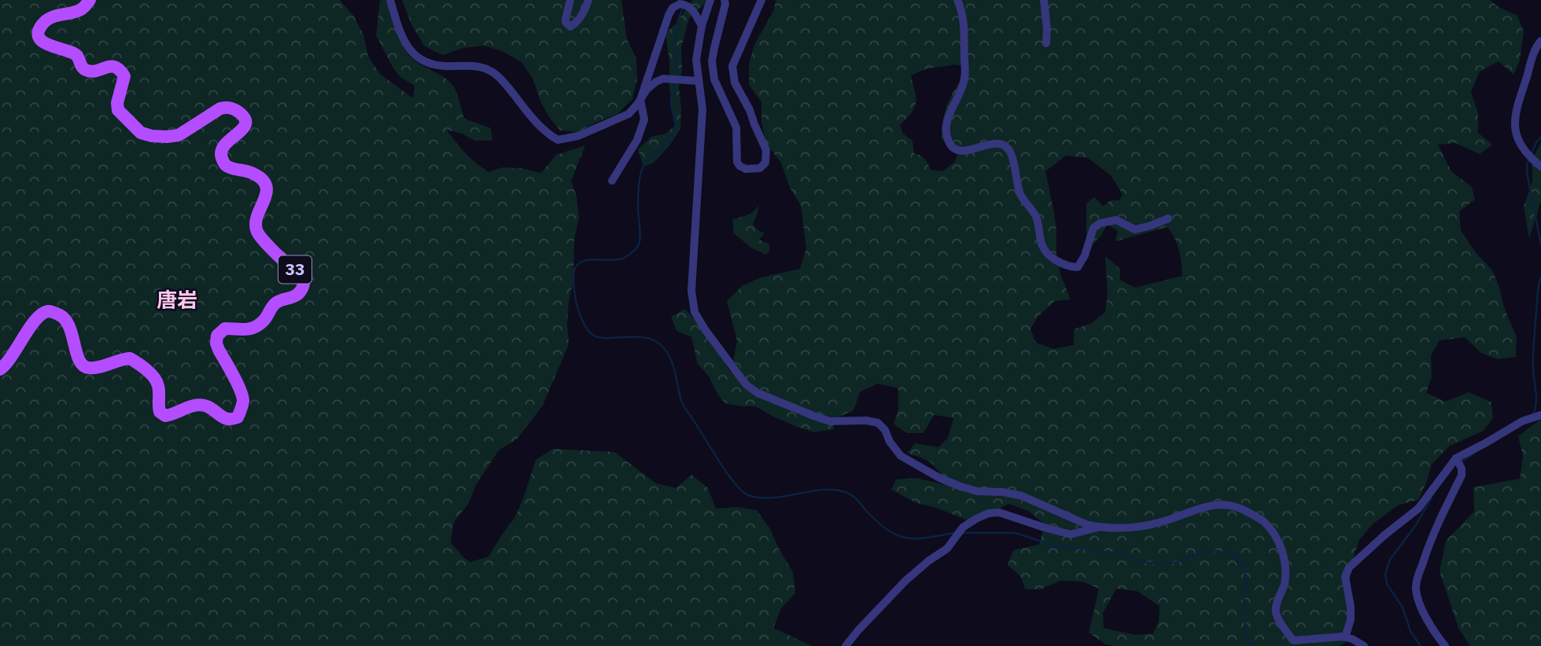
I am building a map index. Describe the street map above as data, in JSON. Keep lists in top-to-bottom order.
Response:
{
  "streets": {
    "main road": ["33"]
  },
  "districts": ["唐岩"]
}
